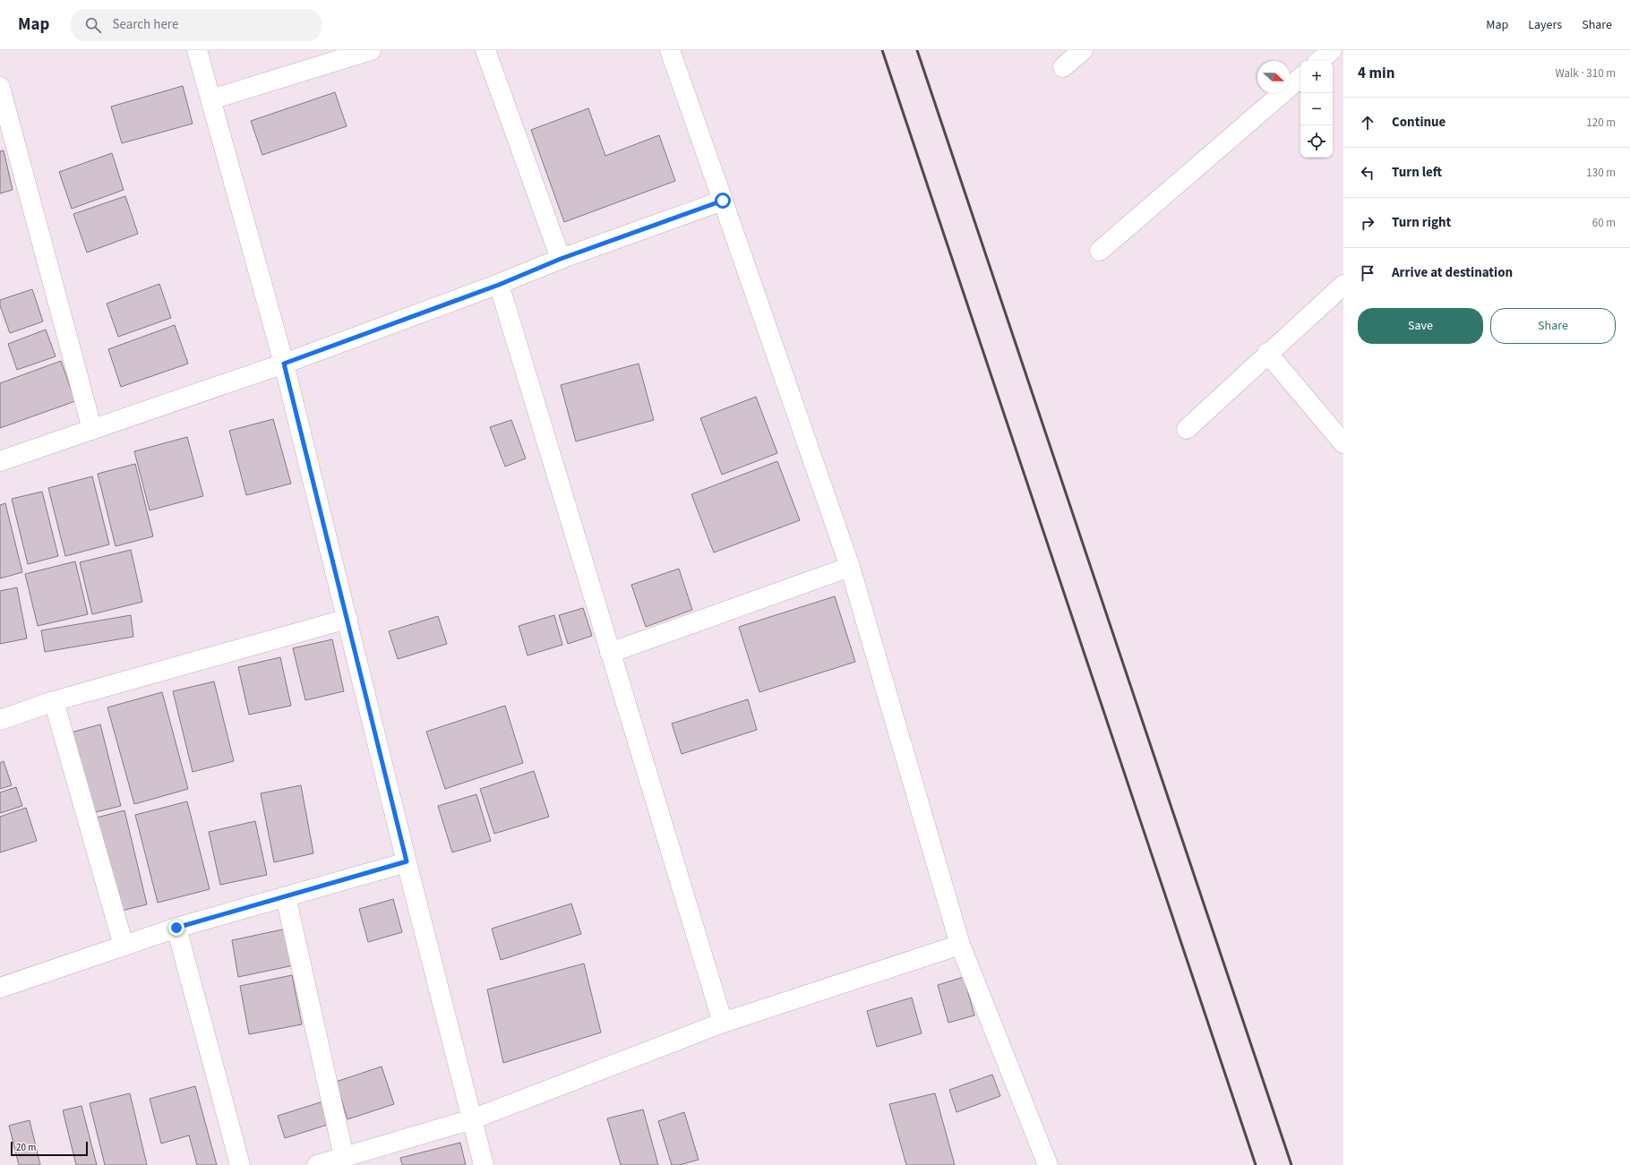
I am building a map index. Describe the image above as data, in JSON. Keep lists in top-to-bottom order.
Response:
{
  "scale_bar": "20 m",
  "north": "right",
  "page": {
    "header": "Map",
    "search": "Search here",
    "nav": ["Map", "Layers", "Share"],
    "heading": ["4 min", "Walk · 310 m"],
    "map_buttons": ["+", "−"],
    "list": [
      ["Continue", "120 m"],
      ["Turn left", "130 m"],
      ["Turn right", "60 m"],
      "Arrive at destination"
    ],
    "buttons": ["Save", "Share"],
    "scale": "20 m"
  }
}
